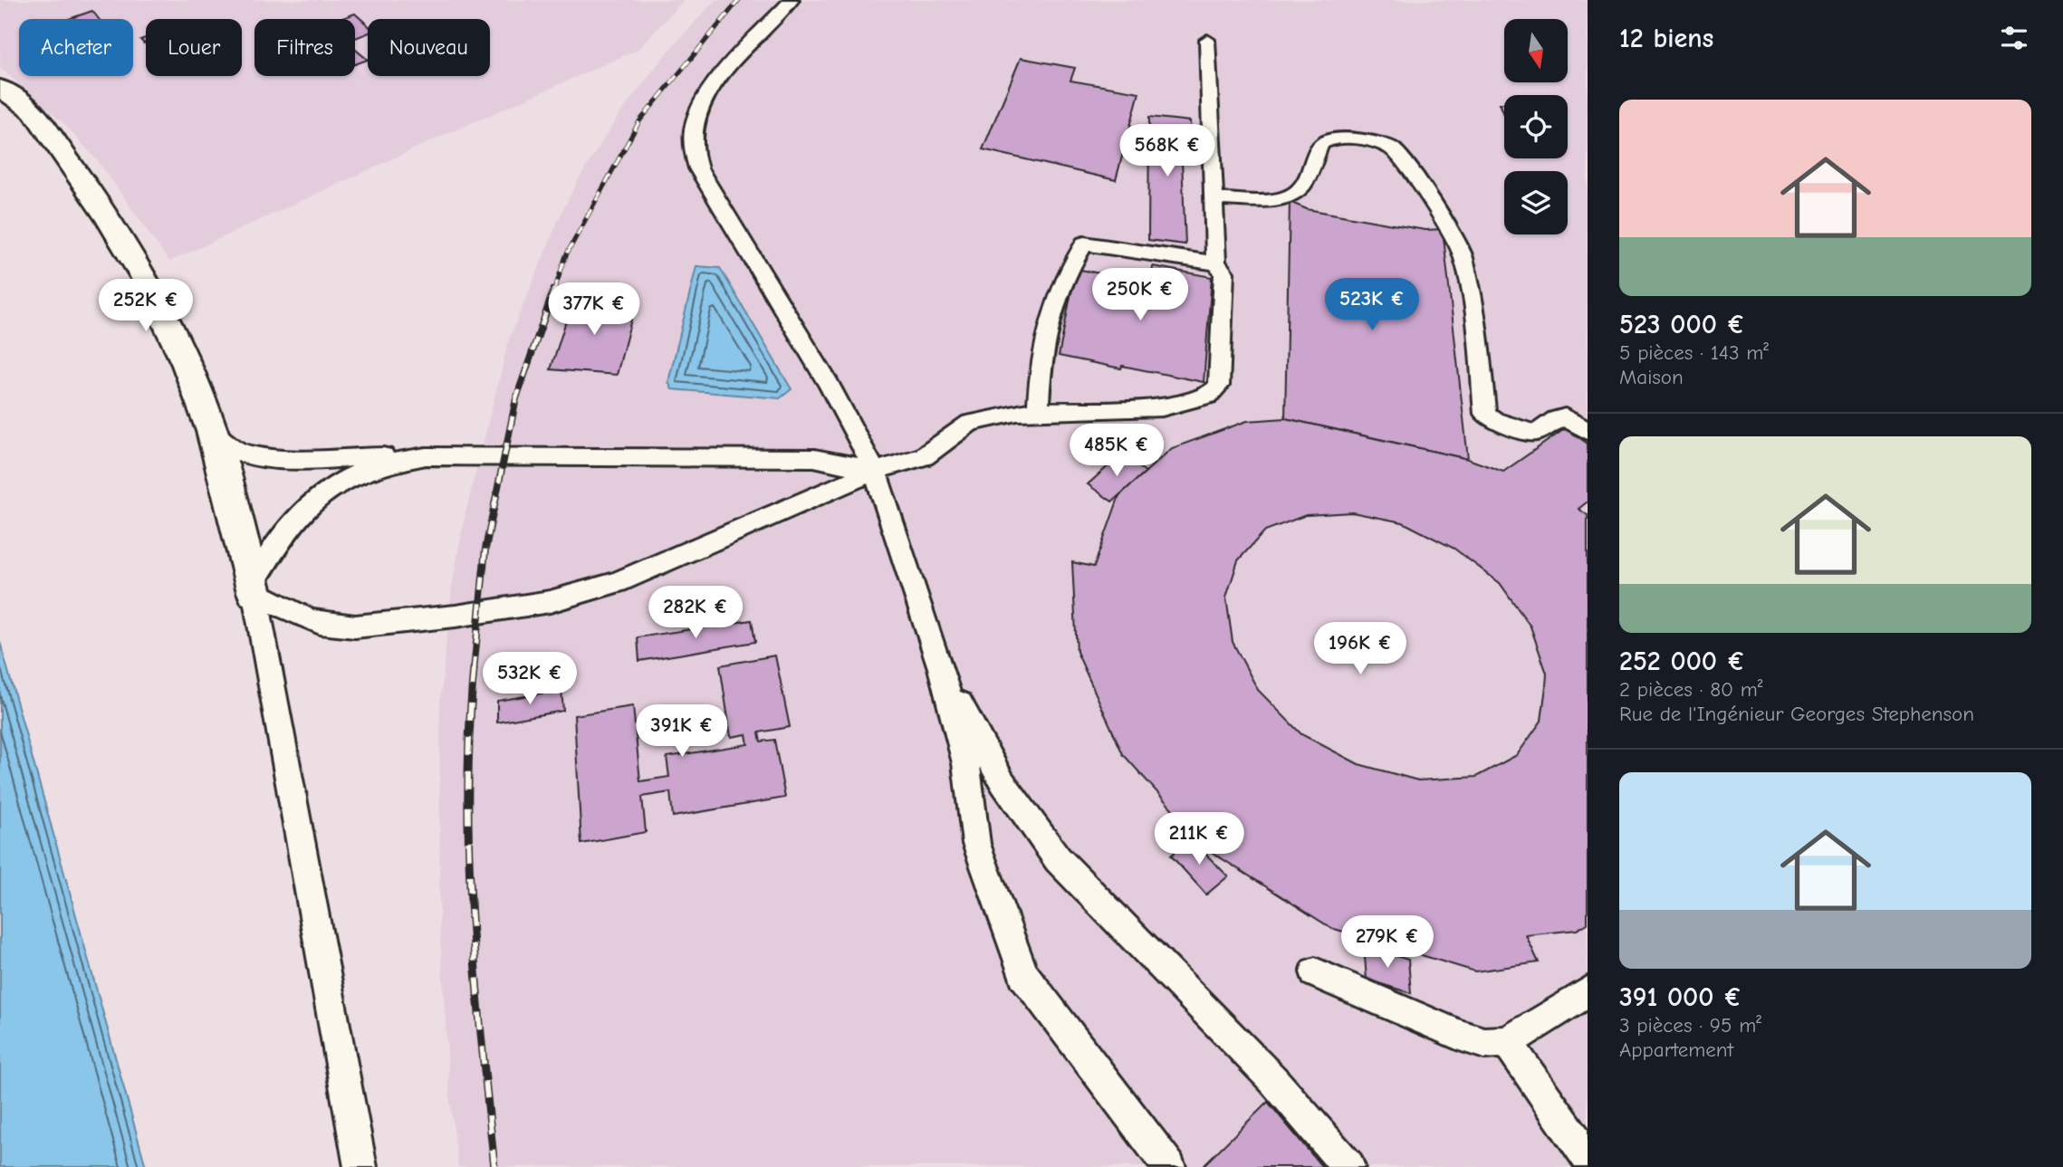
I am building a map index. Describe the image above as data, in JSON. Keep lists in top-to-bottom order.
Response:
{
  "north": "bottom",
  "page": {
    "heading": "12 biens",
    "chip": [
      "Acheter",
      "Louer",
      "Filtres",
      "Nouveau"
    ],
    "list": [
      {
        "name": "523 000 €",
        "note": "5 pièces · 143 m² · Maison"
      },
      {
        "name": "252 000 €",
        "note": "2 pièces · 80 m² · Rue de l'Ingénieur Georges Stephenson"
      },
      {
        "name": "391 000 €",
        "note": "3 pièces · 95 m² · Appartement"
      }
    ],
    "price": [
      "568K €",
      "250K €",
      "523K €",
      "252K €",
      "377K €",
      "485K €",
      "282K €",
      "196K €",
      "532K €",
      "391K €",
      "211K €",
      "279K €"
    ]
  }
}
